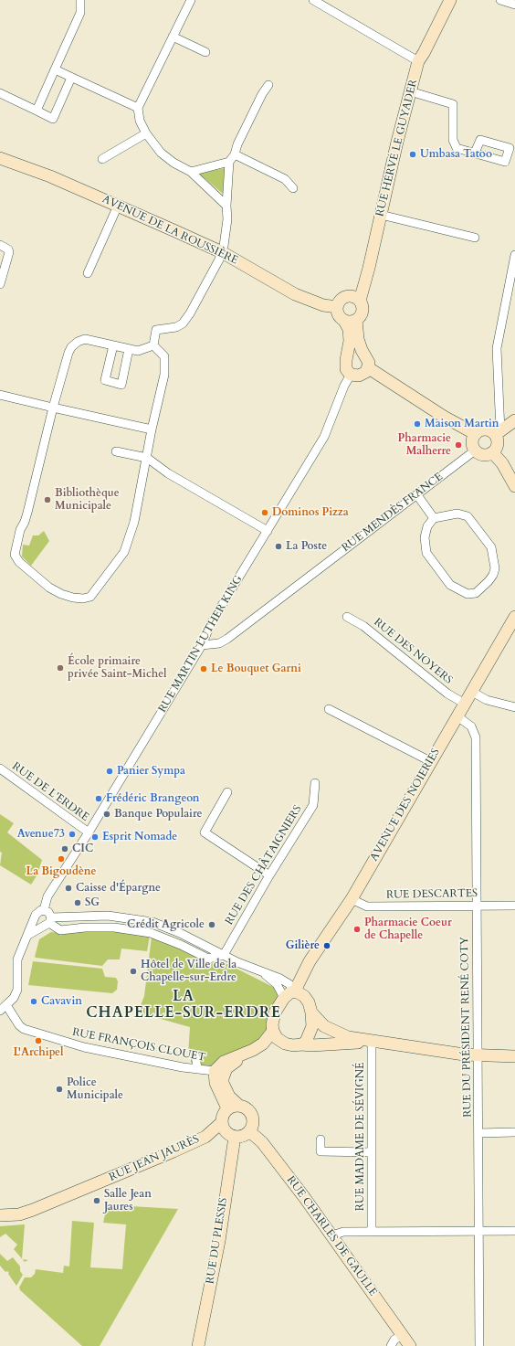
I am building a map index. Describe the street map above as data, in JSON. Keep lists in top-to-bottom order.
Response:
{
  "streets": {
    "street": [
      "RUE HERVÉ LE GUYADER",
      "AVENUE DE LA ROUSSIÈRE",
      "RUE MENDÈS FRANCE",
      "RUE MARTIN LUTHER KING",
      "RUE DES NOYERS",
      "RUE DE L'ERDRE",
      "AVENUE DES NOIERIES",
      "RUE DES CHÂTAIGNIERS",
      "RUE DESCARTES",
      "RUE DU PRÉSIDENT RENÉ COTY",
      "RUE FRANÇOIS CLOUET",
      "RUE MADAME DE SÉVIGNÉ",
      "RUE JEAN JAURÈS",
      "RUE CHARLES DE GAULLE",
      "RUE DU PLESSIS"
    ]
  },
  "crossings": [
    ["RUE HERVÉ LE GUYADER", "AVENUE DE LA ROUSSIÈRE"],
    ["RUE MENDÈS FRANCE", "RUE MARTIN LUTHER KING"],
    ["RUE MARTIN LUTHER KING", "RUE DE L'ERDRE"],
    ["RUE DES NOYERS", "AVENUE DES NOIERIES"],
    ["AVENUE DES NOIERIES", "RUE DESCARTES"],
    ["AVENUE DES NOIERIES", "RUE DU PRÉSIDENT RENÉ COTY"],
    ["RUE DESCARTES", "RUE DU PRÉSIDENT RENÉ COTY"],
    ["RUE JEAN JAURÈS", "RUE CHARLES DE GAULLE"],
    ["RUE JEAN JAURÈS", "RUE DU PLESSIS"],
    ["RUE CHARLES DE GAULLE", "RUE DU PLESSIS"]
  ],
  "districts": ["LA CHAPELLE-SUR-ERDRE"],
  "places": [
    "Umbasa Tatoo",
    "Maison Martin",
    "Pharmacie Malherre",
    "Bibliothèque Municipale",
    "Dominos Pizza",
    "La Poste",
    "École primaire privée Saint-Michel",
    "Le Bouquet Garni",
    "Panier Sympa",
    "Frédéric Brangeon",
    "Banque Populaire",
    "Avenue73",
    "Esprit Nomade",
    "CIC",
    "La Bigoudène",
    "Caisse d'Épargne",
    "SG",
    "Crédit Agricole",
    "Pharmacie Coeur de Chapelle",
    "Gilière",
    "Hôtel de Ville de la Chapelle-sur-Erdre",
    "Cavavin",
    "L'Archipel",
    "Police Municipale",
    "Salle Jean Jaures"
  ]
}
